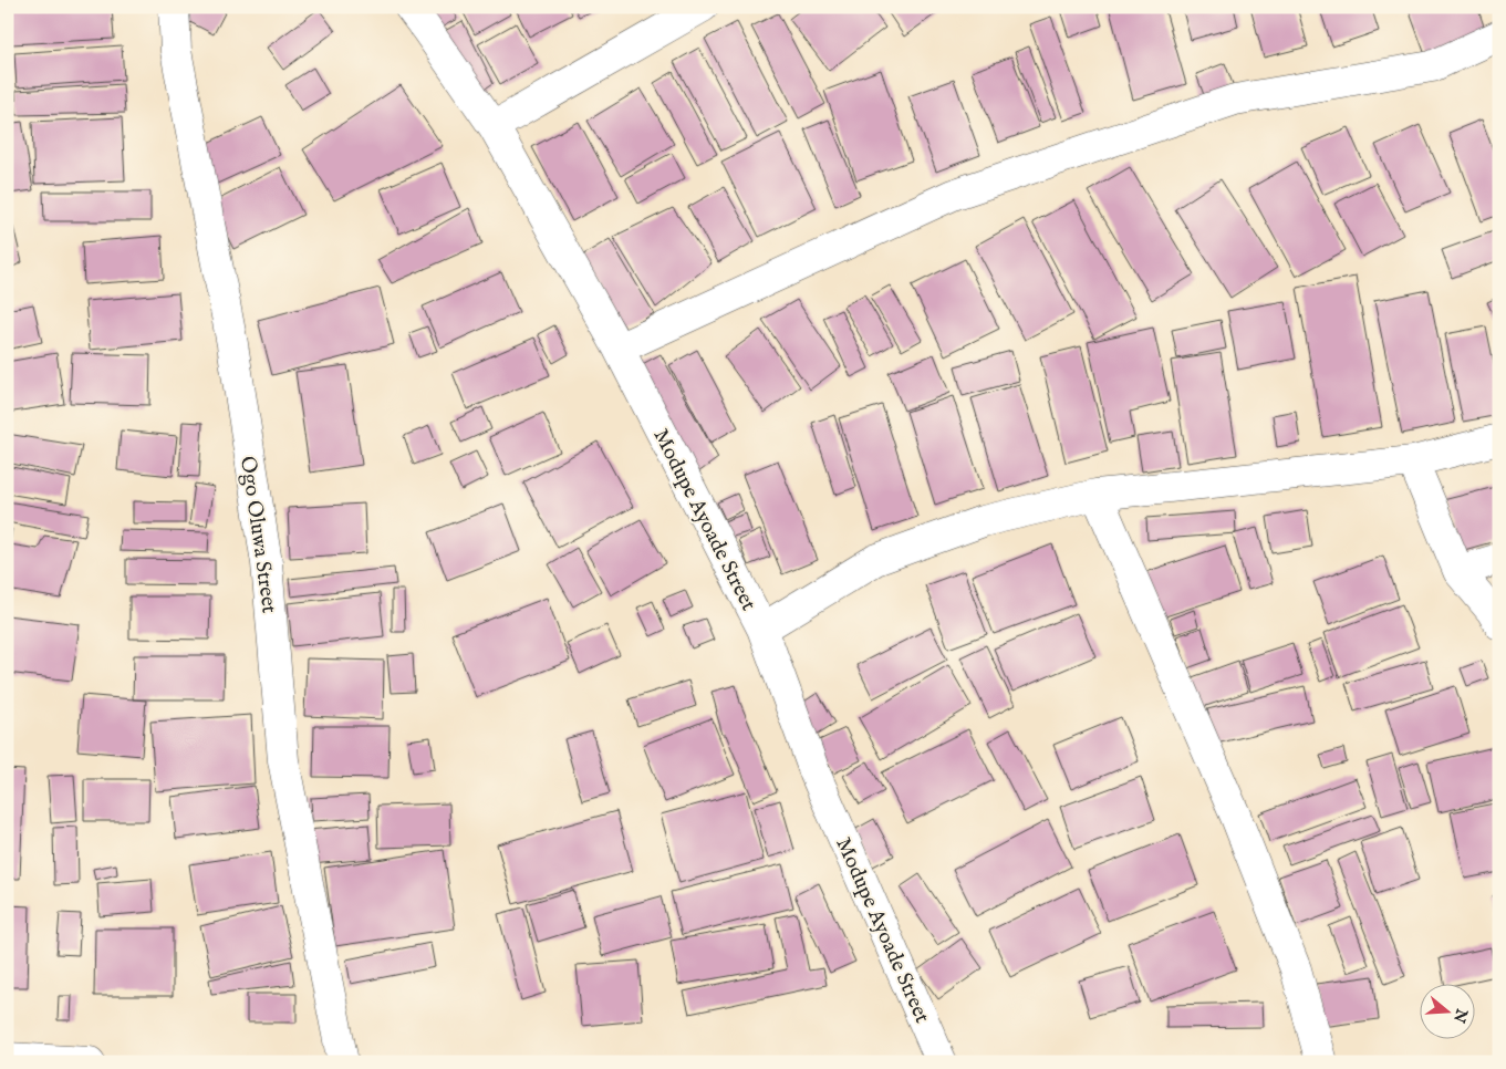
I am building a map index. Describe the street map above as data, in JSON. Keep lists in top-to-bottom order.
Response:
{
  "streets": {
    "main road": ["Modupe Ayoade Street", "Ogo Oluwa Street"]
  },
  "north": "right"
}
